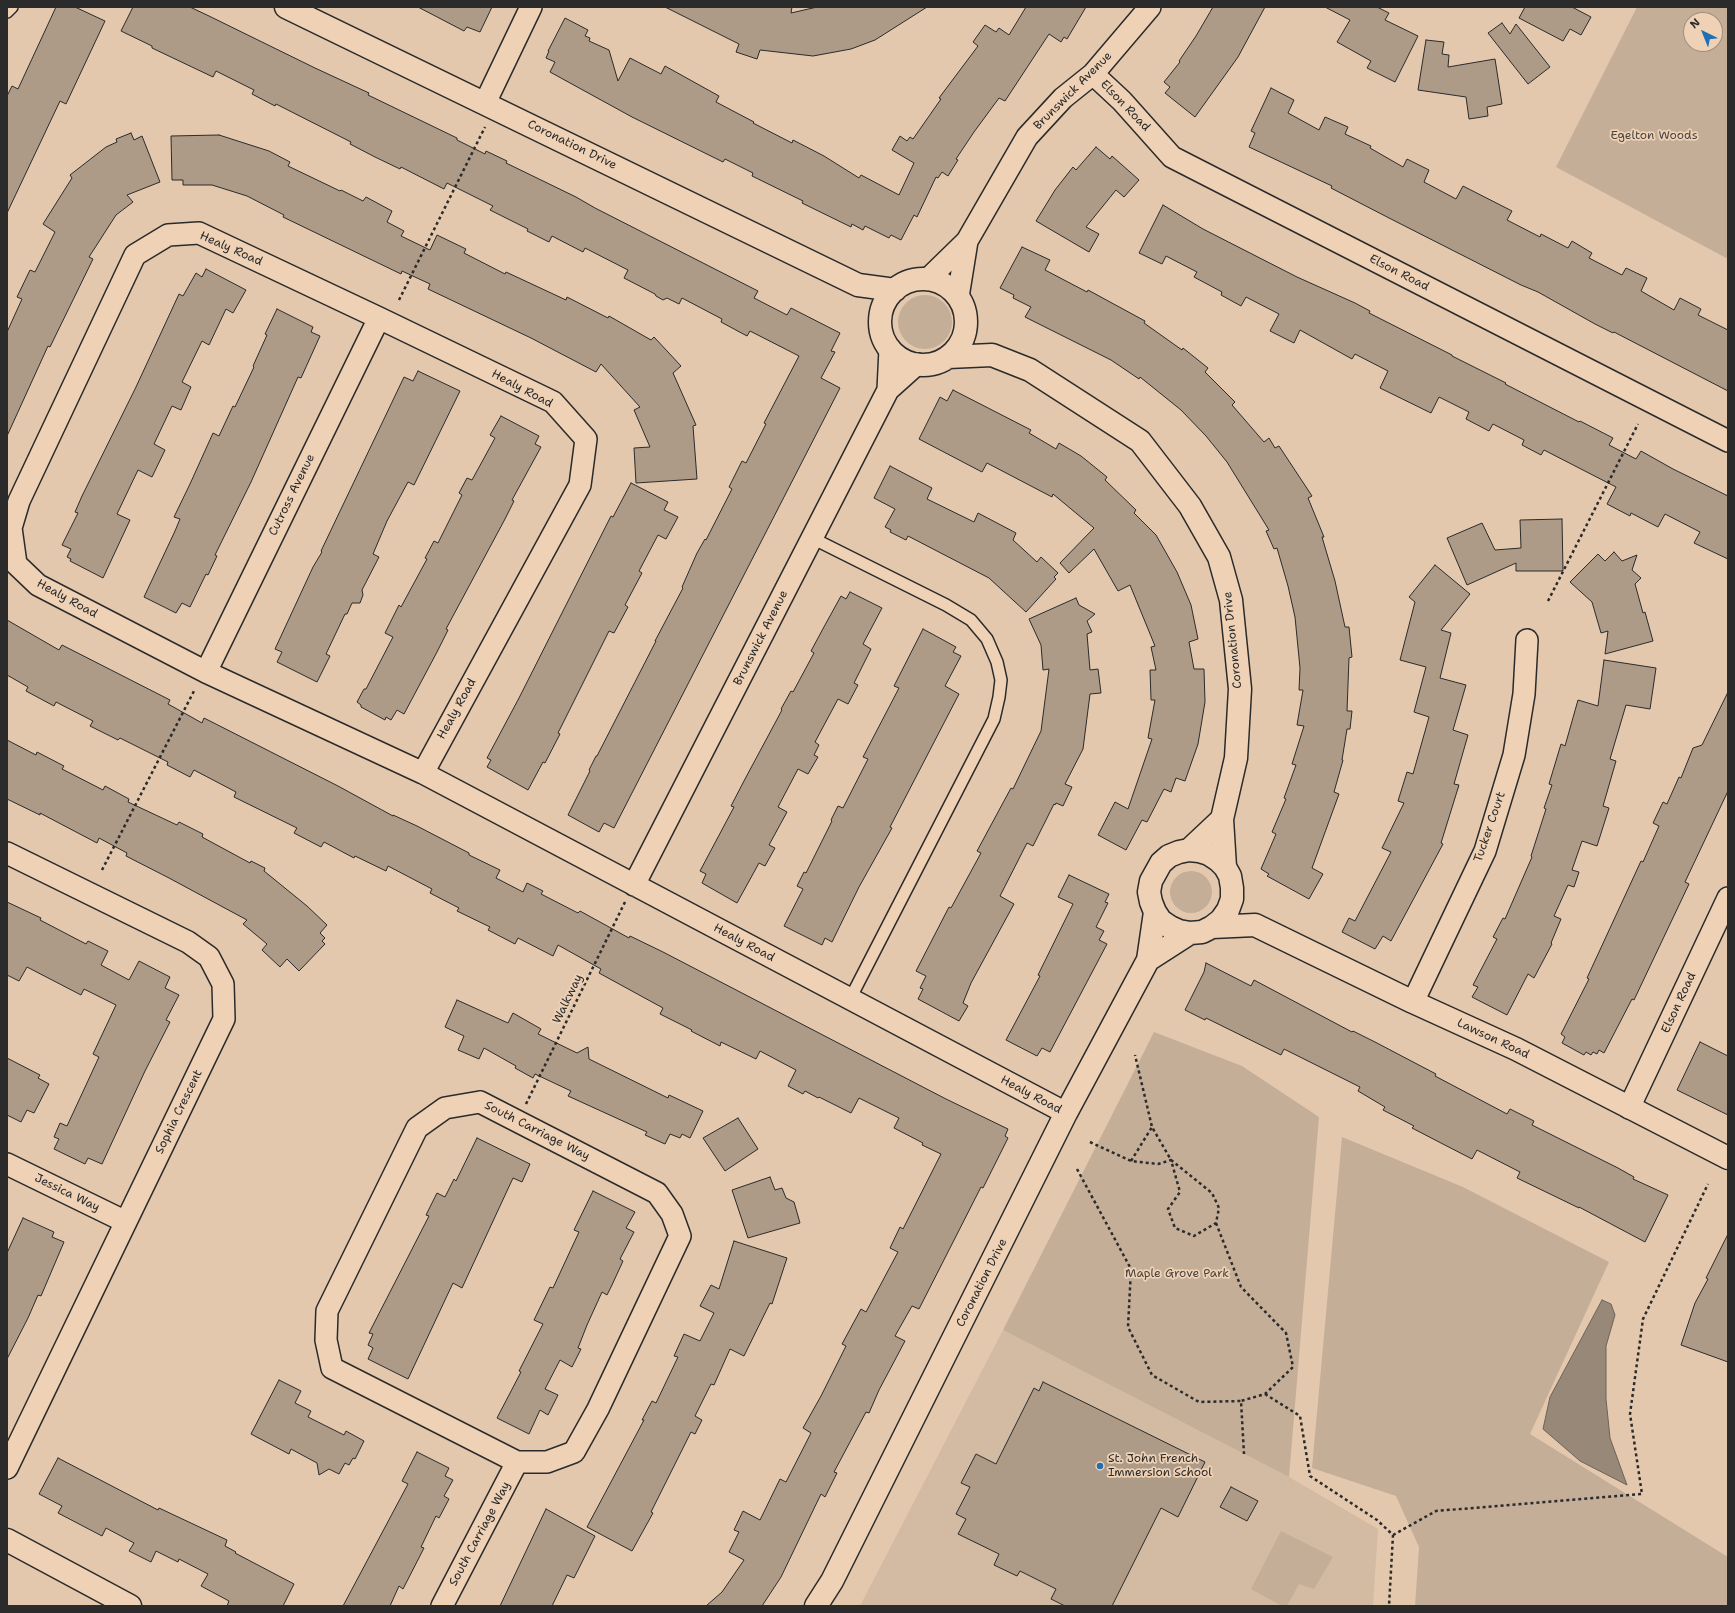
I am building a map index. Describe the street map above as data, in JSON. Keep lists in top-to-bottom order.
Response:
{
  "streets": {
    "street": [
      "Brunswick Avenue",
      "Elson Road",
      "Coronation Drive",
      "Healy Road",
      "Cutross Avenue",
      "Tucker Court",
      "Lawson Road",
      "Sophia Crescent",
      "South Carriage Way",
      "Jessica Way"
    ],
    "path": ["Walkway"]
  },
  "crossings": [
    ["Brunswick Avenue", "Elson Road"],
    ["Brunswick Avenue", "Coronation Drive"],
    ["Brunswick Avenue", "Healy Road"],
    ["Brunswick Avenue", "Walkway"],
    ["Elson Road", "Lawson Road"],
    ["Coronation Drive", "Healy Road"],
    ["Coronation Drive", "Lawson Road"],
    ["Healy Road", "Cutross Avenue"],
    ["Healy Road", "Walkway"],
    ["Tucker Court", "Lawson Road"],
    ["Walkway", "South Carriage Way"],
    ["Sophia Crescent", "Jessica Way"]
  ],
  "parks": ["Egelton Woods", "Maple Grove Park"],
  "places": ["St. John French Immersion School"],
  "north": "top left"
}
